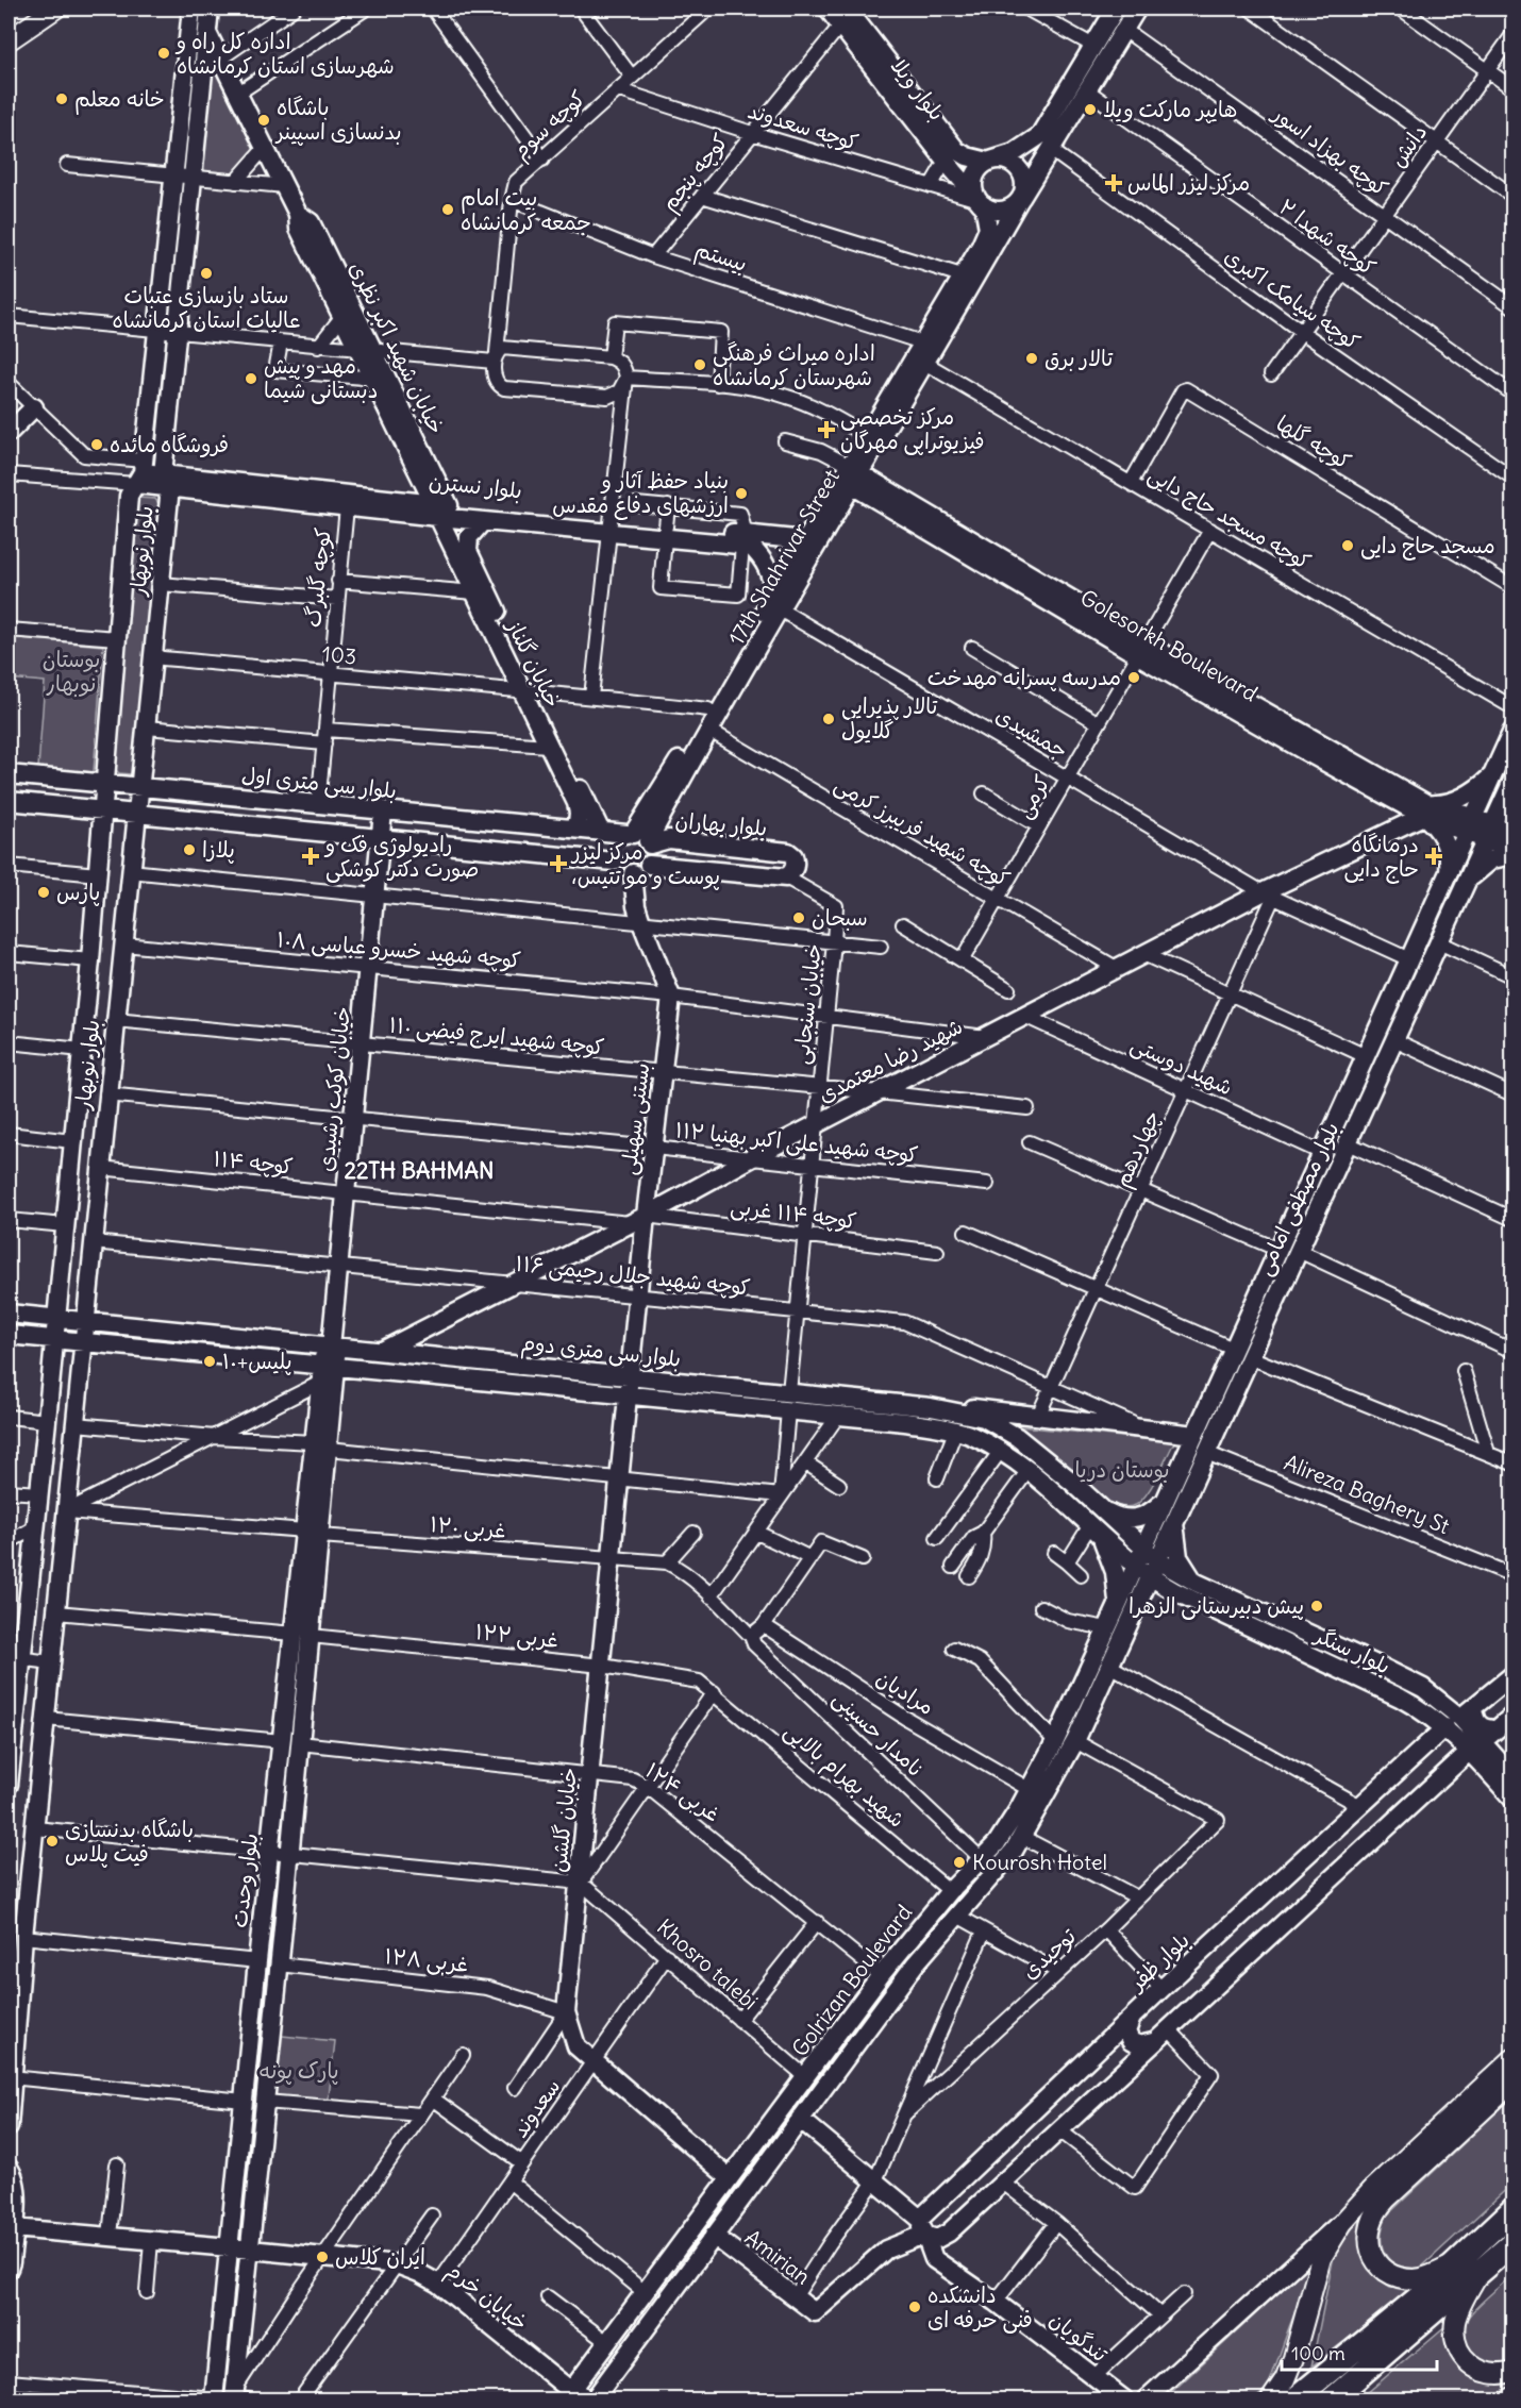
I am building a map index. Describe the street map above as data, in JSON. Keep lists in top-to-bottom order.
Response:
{
  "streets": {
    "main road": [
      "بلوار ویلا",
      "خیابان شهید اکبر نظری",
      "بلوار نسترن",
      "بلوار نوبهار",
      "17th Shahrivar Street",
      "Golesorkh Boulevard",
      "خیابان گلناز",
      "بلوار سی متری اول",
      "بلوار بهاران",
      "شهید رضا معتمدی",
      "خیابان کوکب رشیدی",
      "بستنی سهیلی",
      "بلوار مصطفی امامی",
      "بلوار سی متری دوم",
      "بلوار سنگر",
      "خیابان گلشن",
      "بلوار وحدت",
      "بلوار ظفر",
      "Golrizan Boulevard",
      "Amirian",
      "خیابان خرم",
      "تندگویان"
    ],
    "street": [
      "کوچه سوم",
      "کوچه سعدوند",
      "دانش",
      "کوچه بهزاد اسور",
      "کوچه پنجم",
      "۲ کوچه شهدا",
      "بیستم",
      "کوچه سیامک اکبری",
      "کوچه گلها",
      "کوچه مسجد حاج دایی",
      "کوچه گلبرگ",
      "103",
      "جمشیدی",
      "کرمی",
      "کوچه شهید فریبرز کرمی",
      "کوچه شهید خسرو عباسی ۱۰۸",
      "خیابان سنجابی",
      "کوچه شهید ایرج فیضی ۱۱۰",
      "شهید دوستی",
      "کوچه شهید علی اکبر بهنیا ۱۱۲",
      "چهاردهم",
      "کوچه ۱۱۴",
      "کوچه ۱۱۴ غربی",
      "کوچه شهید جلال رحیمی ۱۱۶",
      "Alireza Baghery St",
      "۱۲۰ غربی",
      "۱۲۲ غربی",
      "مرادیان",
      "نامدار حسینی",
      "شهید بهرام بالایی",
      "۱۲۴ غربی",
      "توحیدی",
      "۱۲۸ غربی",
      "Khosro talebi",
      "سعدوند"
    ]
  },
  "crossings": [
    ["بلوار ویلا", "کوچه سعدوند"],
    ["بلوار ویلا", "کوچه پنجم"],
    ["بلوار ویلا", "17th Shahrivar Street"],
    ["کوچه سوم", "کوچه سعدوند"],
    ["کوچه سوم", "بیستم"],
    ["کوچه سعدوند", "کوچه پنجم"],
    ["کوچه سعدوند", "17th Shahrivar Street"],
    ["دانش", "کوچه بهزاد اسور"],
    ["دانش", "۲ کوچه شهدا"],
    ["دانش", "کوچه سیامک اکبری"],
    ["کوچه بهزاد اسور", "17th Shahrivar Street"],
    ["کوچه پنجم", "بیستم"],
    ["۲ کوچه شهدا", "17th Shahrivar Street"],
    ["بیستم", "17th Shahrivar Street"],
    ["کوچه سیامک اکبری", "17th Shahrivar Street"],
    ["خیابان شهید اکبر نظری", "بلوار نسترن"],
    ["خیابان شهید اکبر نظری", "بلوار نوبهار"],
    ["خیابان شهید اکبر نظری", "خیابان گلناز"],
    ["کوچه گلها", "کوچه مسجد حاج دایی"],
    ["بلوار نسترن", "بلوار نوبهار"],
    ["بلوار نسترن", "17th Shahrivar Street"],
    ["بلوار نسترن", "کوچه گلبرگ"],
    ["بلوار نسترن", "خیابان گلناز"],
    ["کوچه مسجد حاج دایی", "17th Shahrivar Street"],
    ["کوچه مسجد حاج دایی", "کرمی"],
    ["بلوار نوبهار", "103"],
    ["بلوار نوبهار", "بلوار سی متری اول"],
    ["بلوار نوبهار", "کوچه شهید خسرو عباسی ۱۰۸"],
    ["بلوار نوبهار", "کوچه شهید ایرج فیضی ۱۱۰"],
    ["بلوار نوبهار", "کوچه شهید علی اکبر بهنیا ۱۱۲"],
    ["بلوار نوبهار", "کوچه ۱۱۴"],
    ["بلوار نوبهار", "کوچه شهید جلال رحیمی ۱۱۶"],
    ["بلوار نوبهار", "بلوار سی متری دوم"],
    ["بلوار نوبهار", "۱۲۰ غربی"],
    ["بلوار نوبهار", "۱۲۲ غربی"],
    ["بلوار نوبهار", "۱۲۴ غربی"],
    ["17th Shahrivar Street", "Golesorkh Boulevard"],
    ["17th Shahrivar Street", "103"],
    ["17th Shahrivar Street", "جمشیدی"],
    ["17th Shahrivar Street", "بلوار سی متری اول"],
    ["17th Shahrivar Street", "بلوار بهاران"],
    ["17th Shahrivar Street", "کوچه شهید فریبرز کرمی"],
    ["17th Shahrivar Street", "بستنی سهیلی"],
    ["کوچه گلبرگ", "103"],
    ["کوچه گلبرگ", "بلوار سی متری اول"],
    ["Golesorkh Boulevard", "کرمی"],
    ["Golesorkh Boulevard", "شهید رضا معتمدی"],
    ["Golesorkh Boulevard", "بلوار مصطفی امامی"],
    ["103", "خیابان گلناز"],
    ["خیابان گلناز", "بلوار سی متری اول"],
    ["جمشیدی", "کرمی"],
    ["جمشیدی", "شهید رضا معتمدی"],
    ["جمشیدی", "چهاردهم"],
    ["جمشیدی", "بلوار مصطفی امامی"],
    ["بلوار سی متری اول", "بلوار بهاران"],
    ["بلوار سی متری اول", "خیابان کوکب رشیدی"],
    ["بلوار سی متری اول", "بستنی سهیلی"],
    ["کرمی", "کوچه شهید فریبرز کرمی"],
    ["بلوار بهاران", "خیابان سنجابی"],
    ["بلوار بهاران", "بستنی سهیلی"],
    ["کوچه شهید فریبرز کرمی", "شهید رضا معتمدی"],
    ["کوچه شهید خسرو عباسی ۱۰۸", "خیابان سنجابی"],
    ["کوچه شهید خسرو عباسی ۱۰۸", "شهید رضا معتمدی"],
    ["کوچه شهید خسرو عباسی ۱۰۸", "خیابان کوکب رشیدی"],
    ["کوچه شهید خسرو عباسی ۱۰۸", "بستنی سهیلی"],
    ["خیابان سنجابی", "کوچه شهید ایرج فیضی ۱۱۰"],
    ["خیابان سنجابی", "شهید رضا معتمدی"],
    ["خیابان سنجابی", "کوچه شهید علی اکبر بهنیا ۱۱۲"],
    ["خیابان سنجابی", "کوچه ۱۱۴ غربی"],
    ["خیابان سنجابی", "کوچه شهید جلال رحیمی ۱۱۶"],
    ["خیابان سنجابی", "بلوار سی متری دوم"],
    ["کوچه شهید ایرج فیضی ۱۱۰", "شهید رضا معتمدی"],
    ["کوچه شهید ایرج فیضی ۱۱۰", "خیابان کوکب رشیدی"],
    ["کوچه شهید ایرج فیضی ۱۱۰", "بستنی سهیلی"],
    ["شهید رضا معتمدی", "شهید دوستی"],
    ["شهید رضا معتمدی", "بستنی سهیلی"],
    ["شهید رضا معتمدی", "کوچه شهید علی اکبر بهنیا ۱۱۲"],
    ["شهید رضا معتمدی", "چهاردهم"],
    ["شهید رضا معتمدی", "کوچه ۱۱۴"],
    ["شهید رضا معتمدی", "بلوار مصطفی امامی"],
    ["شهید رضا معتمدی", "کوچه ۱۱۴ غربی"],
    ["شهید رضا معتمدی", "کوچه شهید جلال رحیمی ۱۱۶"],
    ["شهید رضا معتمدی", "بلوار سی متری دوم"],
    ["شهید دوستی", "چهاردهم"],
    ["شهید دوستی", "بلوار مصطفی امامی"],
    ["خیابان کوکب رشیدی", "کوچه شهید علی اکبر بهنیا ۱۱۲"],
    ["خیابان کوکب رشیدی", "کوچه ۱۱۴"],
    ["خیابان کوکب رشیدی", "کوچه شهید جلال رحیمی ۱۱۶"],
    ["خیابان کوکب رشیدی", "بلوار سی متری دوم"],
    ["خیابان کوکب رشیدی", "بلوار وحدت"],
    ["بستنی سهیلی", "کوچه شهید علی اکبر بهنیا ۱۱۲"],
    ["بستنی سهیلی", "کوچه ۱۱۴"],
    ["بستنی سهیلی", "کوچه ۱۱۴ غربی"],
    ["بستنی سهیلی", "کوچه شهید جلال رحیمی ۱۱۶"],
    ["بستنی سهیلی", "بلوار سی متری دوم"],
    ["بستنی سهیلی", "خیابان گلشن"],
    ["چهاردهم", "کوچه شهید جلال رحیمی ۱۱۶"],
    ["کوچه ۱۱۴", "کوچه ۱۱۴ غربی"],
    ["بلوار مصطفی امامی", "بلوار سی متری دوم"],
    ["بلوار مصطفی امامی", "Alireza Baghery St"],
    ["بلوار مصطفی امامی", "بلوار سنگر"],
    ["بلوار مصطفی امامی", "Golrizan Boulevard"],
    ["بلوار سی متری دوم", "بلوار سنگر"],
    ["بلوار سی متری دوم", "خیابان گلشن"],
    ["بلوار سی متری دوم", "بلوار وحدت"],
    ["بلوار سی متری دوم", "Golrizan Boulevard"],
    ["۱۲۰ غربی", "نامدار حسینی"],
    ["۱۲۰ غربی", "خیابان گلشن"],
    ["۱۲۰ غربی", "بلوار وحدت"],
    ["۱۲۲ غربی", "شهید بهرام بالایی"],
    ["۱۲۲ غربی", "خیابان گلشن"],
    ["۱۲۲ غربی", "بلوار وحدت"],
    ["بلوار سنگر", "بلوار ظفر"],
    ["بلوار سنگر", "Golrizan Boulevard"],
    ["مرادیان", "Golrizan Boulevard"],
    ["نامدار حسینی", "Golrizan Boulevard"],
    ["شهید بهرام بالایی", "Golrizan Boulevard"],
    ["۱۲۴ غربی", "خیابان گلشن"],
    ["۱۲۴ غربی", "بلوار وحدت"],
    ["۱۲۴ غربی", "Golrizan Boulevard"],
    ["خیابان گلشن", "۱۲۸ غربی"],
    ["خیابان گلشن", "Khosro talebi"],
    ["خیابان گلشن", "Golrizan Boulevard"],
    ["خیابان گلشن", "سعدوند"],
    ["بلوار وحدت", "۱۲۸ غربی"],
    ["بلوار وحدت", "خیابان خرم"],
    ["توحیدی", "Golrizan Boulevard"],
    ["بلوار ظفر", "Amirian"],
    ["بلوار ظفر", "تندگویان"],
    ["Khosro talebi", "Golrizan Boulevard"],
    ["Khosro talebi", "سعدوند"],
    ["Golrizan Boulevard", "Amirian"],
    ["Golrizan Boulevard", "خیابان خرم"],
    ["سعدوند", "خیابان خرم"]
  ],
  "districts": ["22TH BAHMAN"],
  "parks": ["بوستان نوبهار", "بوستان دریا", "پارک پونه"],
  "places": {
    "other": [
      "اداره کل راه و شهرسازی استان کرمانشاه",
      "خانه معلم",
      "هایپر مارکت ویلا",
      "باشگاه بدنسازی اسپینر",
      "بیت امام جمعه کرمانشاه",
      "ستاد بازسازی عتبات عالیات استان کرمانشاه",
      "تالار برق",
      "اداره میراث فرهنگی شهرستان کرمانشاه",
      "مهد و پیش دبستانی شیما",
      "فروشگاه مائده",
      "بنیاد حفظ آثار و ارزشهای دفاع مقدس",
      "مسجد حاج دایی",
      "مدرسه پسرانه مهدخت",
      "تالار پذیرایی گلایول",
      "پلازا",
      "پارس",
      "سبحان",
      "پلیس+۱۰",
      "پیش دبیرستانی الزهرا",
      "باشگاه بدنسازی فیت پلاس",
      "Kourosh Hotel",
      "ایران کلاس",
      "دانشکده فنی حرفه ای"
    ],
    "health": [
      "مرکز لیزر الماس",
      "مرکز تخصصی فیزیوتراپی مهرگان",
      "رادیولوژی فک و صورت دکتر کوشکی",
      "درمانگاه حاج دایی",
      "مرکز لیزر ،پوست و مو تتیس"
    ]
  },
  "scale_bar": "100 m"
}
